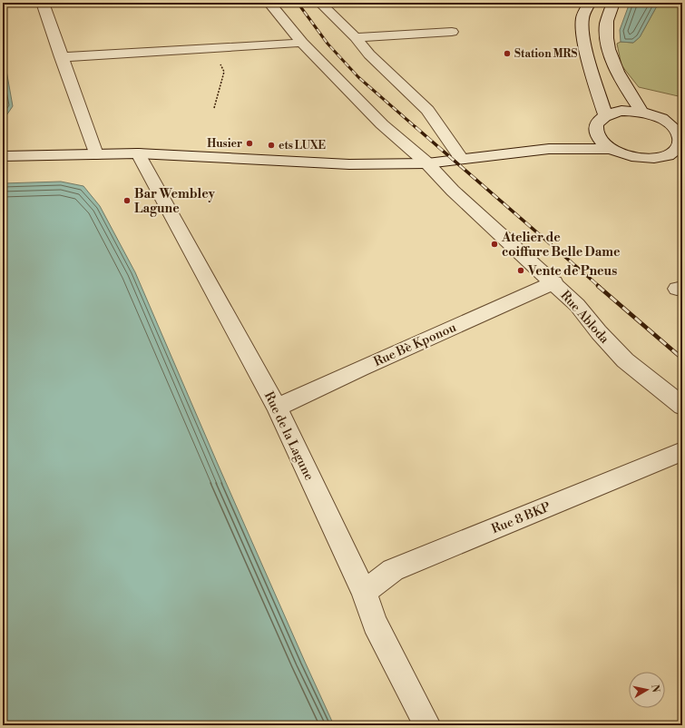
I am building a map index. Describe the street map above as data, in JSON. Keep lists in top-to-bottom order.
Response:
{
  "streets": {
    "street": [
      "Rue Abloda",
      "Rue Bè Kponou",
      "Rue de la Lagune",
      "Rue 8 BKP"
    ]
  },
  "crossings": [
    ["Rue Abloda", "Rue Bè Kponou"],
    ["Rue Bè Kponou", "Rue de la Lagune"],
    ["Rue de la Lagune", "Rue 8 BKP"]
  ],
  "places": [
    "Station MRS",
    "Husier",
    "ets LUXE",
    "Bar Wembley Lagune",
    "Atelier de coiffure Belle Dame",
    "Vente de Pneus"
  ],
  "north": "right"
}
